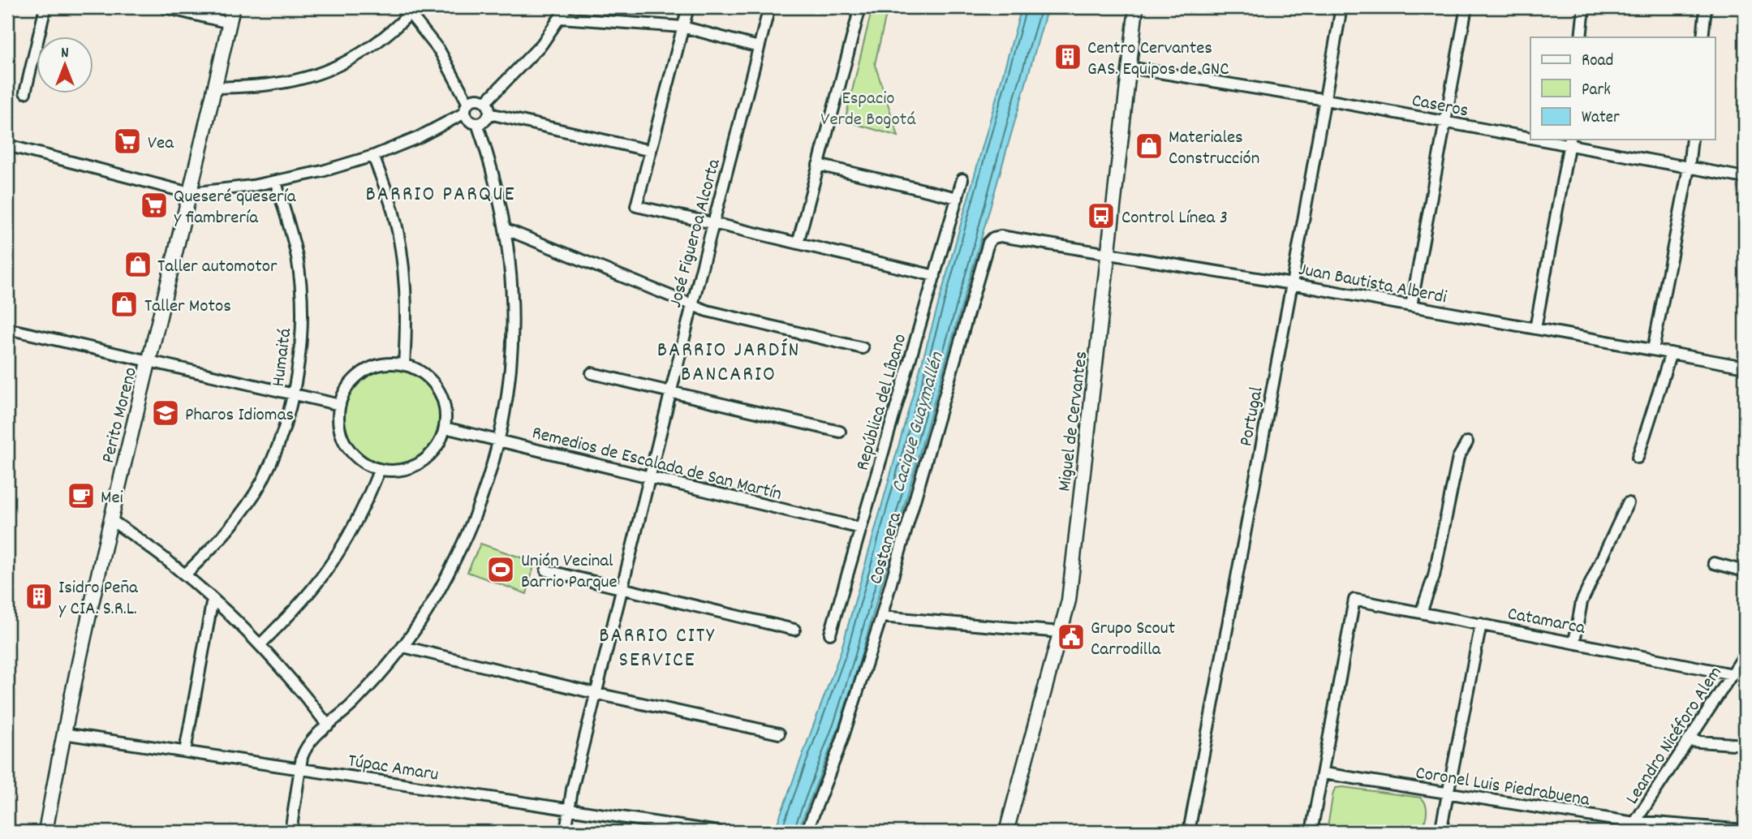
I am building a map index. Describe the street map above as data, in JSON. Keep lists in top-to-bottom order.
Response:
{
  "streets": {
    "main road": ["Perito Moreno", "Miguel de Cervantes"],
    "street": [
      "Caseros",
      "José Figueroa Alcorta",
      "Juan Bautista Alberdi",
      "Humaitá",
      "República del Líbano",
      "Portugal",
      "Remedios de Escalada de San Martín",
      "Costanera",
      "Catamarca",
      "Leandro Nicéforo Alem",
      "Túpac Amaru",
      "Coronel Luis Piedrabuena"
    ]
  },
  "crossings": [
    ["Caseros", "Portugal"],
    ["Caseros", "Miguel de Cervantes"],
    ["José Figueroa Alcorta", "Remedios de Escalada de San Martín"],
    ["José Figueroa Alcorta", "Túpac Amaru"],
    ["Juan Bautista Alberdi", "Portugal"],
    ["Juan Bautista Alberdi", "Miguel de Cervantes"],
    ["Juan Bautista Alberdi", "Costanera"],
    ["República del Líbano", "Remedios de Escalada de San Martín"],
    ["Perito Moreno", "Túpac Amaru"],
    ["Catamarca", "Leandro Nicéforo Alem"],
    ["Catamarca", "Coronel Luis Piedrabuena"],
    ["Leandro Nicéforo Alem", "Coronel Luis Piedrabuena"]
  ],
  "districts": ["BARRIO PARQUE", "BARRIO JARDÍN BANCARIO", "BARRIO CITY SERVICE"],
  "water": ["Cacique Guaymallén"],
  "parks": ["Espacio Verde Bogotá"],
  "places": {
    "building": ["Centro Cervantes GAS. Equipos de GNC", "Isidro Peña y CIA. S.R.L."],
    "supermarket": ["Vea", "Queseré quesería y fiambrería"],
    "shop": ["Materiales Construcción", "Taller automotor", "Taller Motos"],
    "bus stop": ["Control Línea 3"],
    "school or university": ["Pharos Idiomas"],
    "cafe": ["Mei"],
    "sports": ["Unión Vecinal Barrio Parque"],
    "public building": ["Grupo Scout Carrodilla"]
  },
  "legend": ["Road", "Park", "Water"],
  "north": "top"
}
